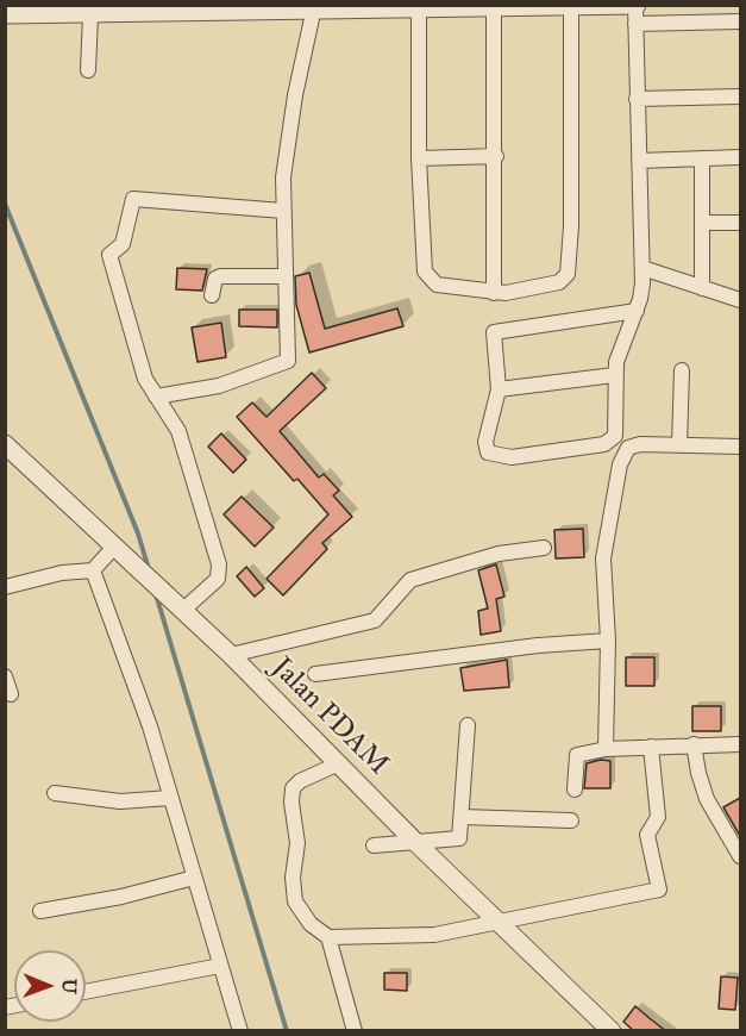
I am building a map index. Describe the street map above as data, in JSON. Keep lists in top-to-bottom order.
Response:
{
  "streets": {
    "street": ["Jalan PDAM"]
  },
  "north": "right"
}
